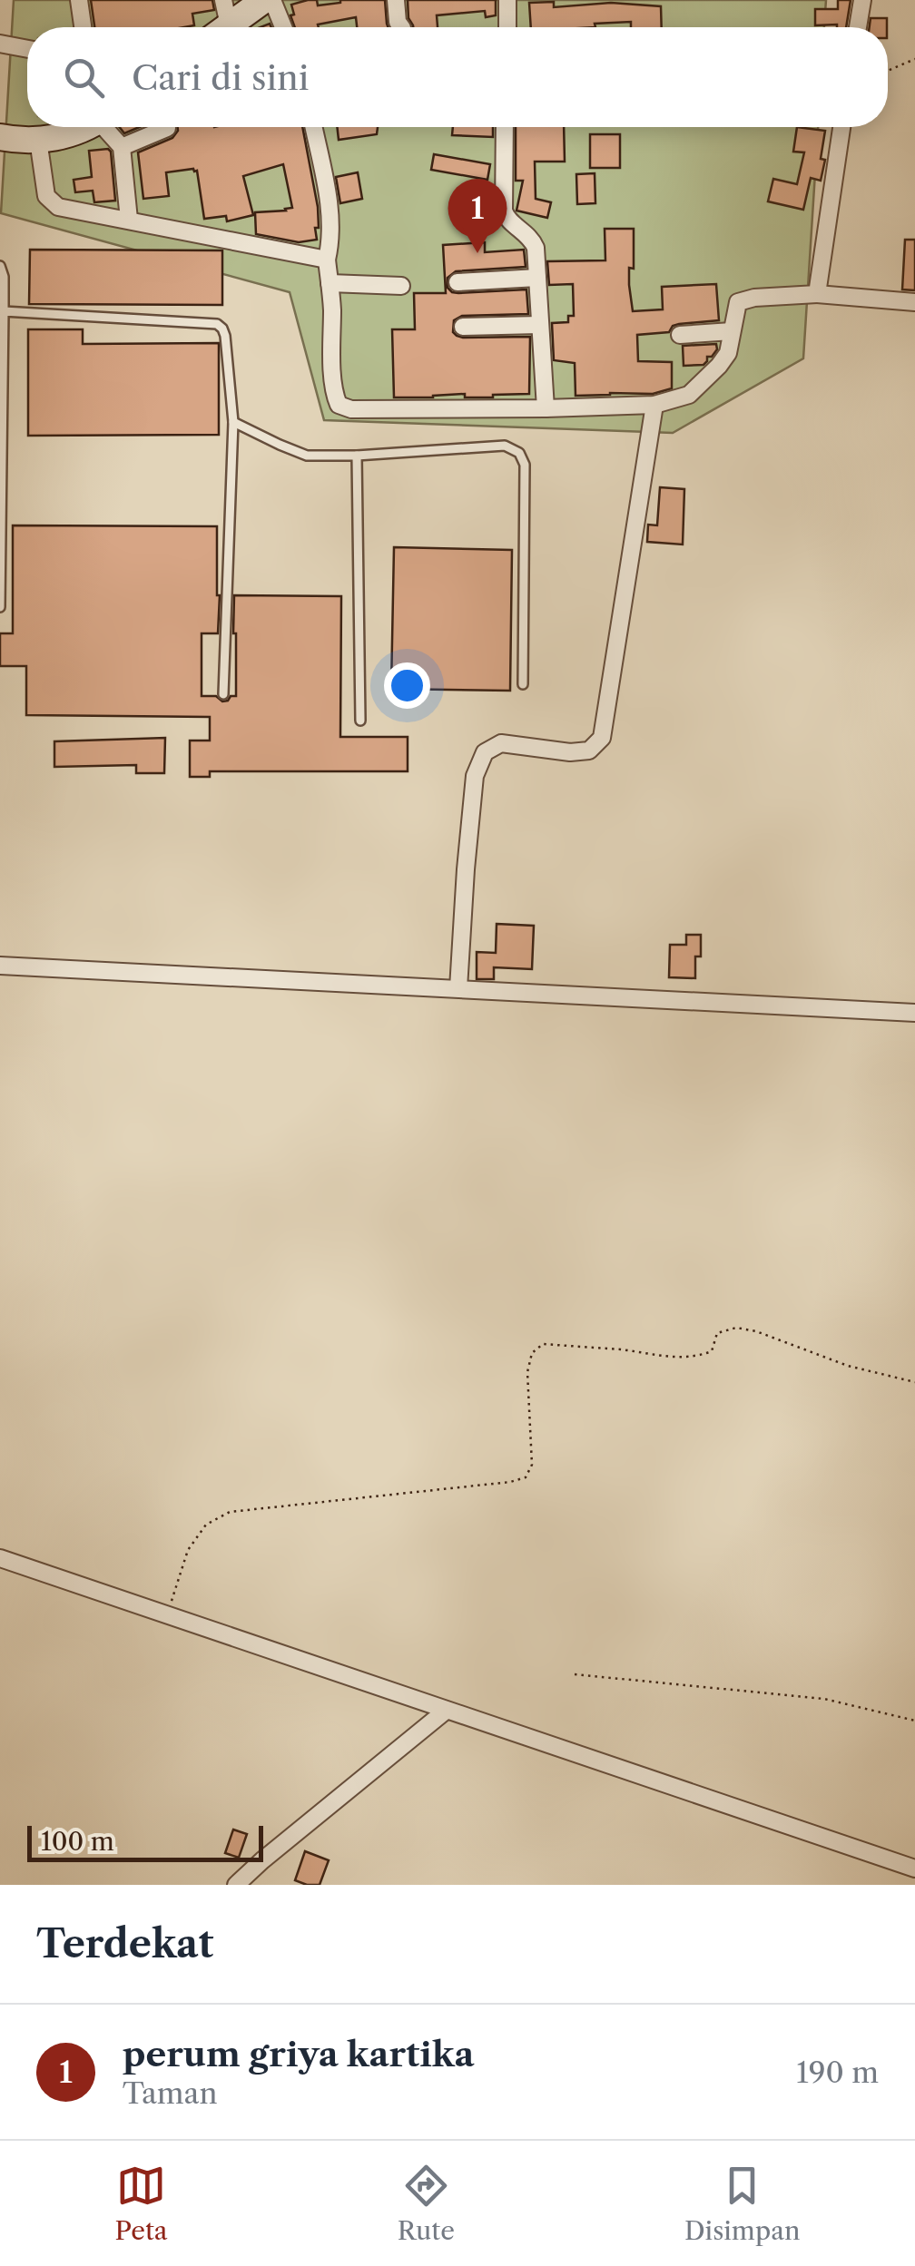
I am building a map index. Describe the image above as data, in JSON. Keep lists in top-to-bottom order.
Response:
{
  "scale_bar": "100 m",
  "page": {
    "search": "Cari di sini",
    "pins": "1",
    "scale": "100 m",
    "heading": "Terdekat",
    "list": [
      {
        "mark": "1",
        "name": "perum griya kartika",
        "note": "Taman",
        "value": "190 m"
      }
    ],
    "nav": ["Peta", "Rute", "Disimpan"]
  }
}
